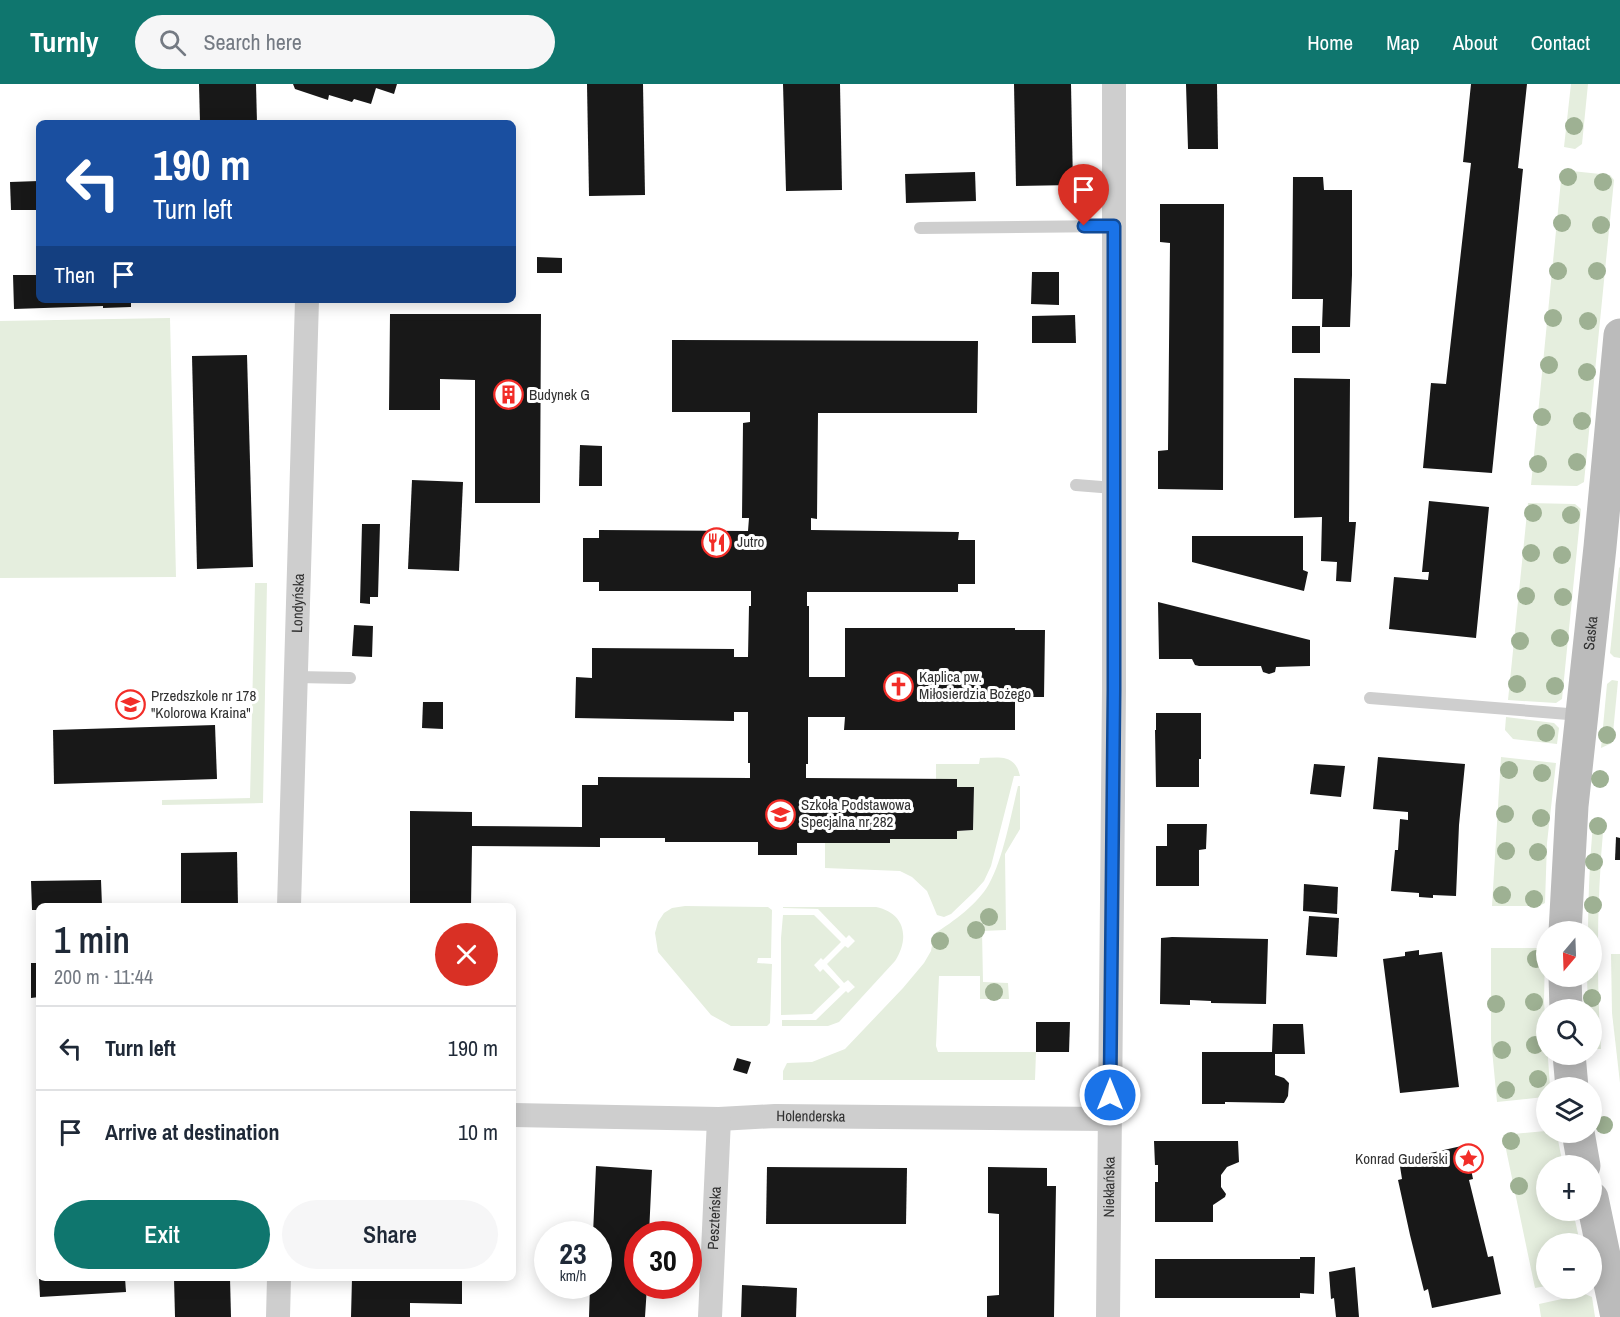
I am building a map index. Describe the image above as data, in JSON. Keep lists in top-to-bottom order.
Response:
{
  "streets": {
    "street": [
      "Londyńska",
      "Saska",
      "Holenderska",
      "Niekłańska",
      "Peszteńska"
    ]
  },
  "crossings": [
    ["Holenderska", "Niekłańska"],
    ["Holenderska", "Peszteńska"]
  ],
  "places": {
    "building": ["Budynek G"],
    "restaurant": ["Jutro"],
    "church": ["Kaplica pw. Miłosierdzia Bożego"],
    "school or university": ["Przedszkole nr 178 \"Kolorowa Kraina\"", "Szkoła Podstawowa Specjalna nr 282"],
    "place": ["Konrad Guderski"]
  },
  "north": "bottom",
  "page": {
    "header": "Turnly",
    "search": "Search here",
    "nav": [
      "Home",
      "Map",
      "About",
      "Contact"
    ],
    "turn": ["190 m", "Turn left"],
    "then": "Then",
    "heading": ["1 min", "200 m · 11:44"],
    "map_buttons": ["+", "−"],
    "list": [
      {
        "name": "Turn left",
        "value": "190 m"
      },
      {
        "name": "Arrive at destination",
        "value": "10 m"
      }
    ],
    "buttons": ["Exit", "Share"],
    "speed": "23 km/h",
    "limit": "30"
  }
}
